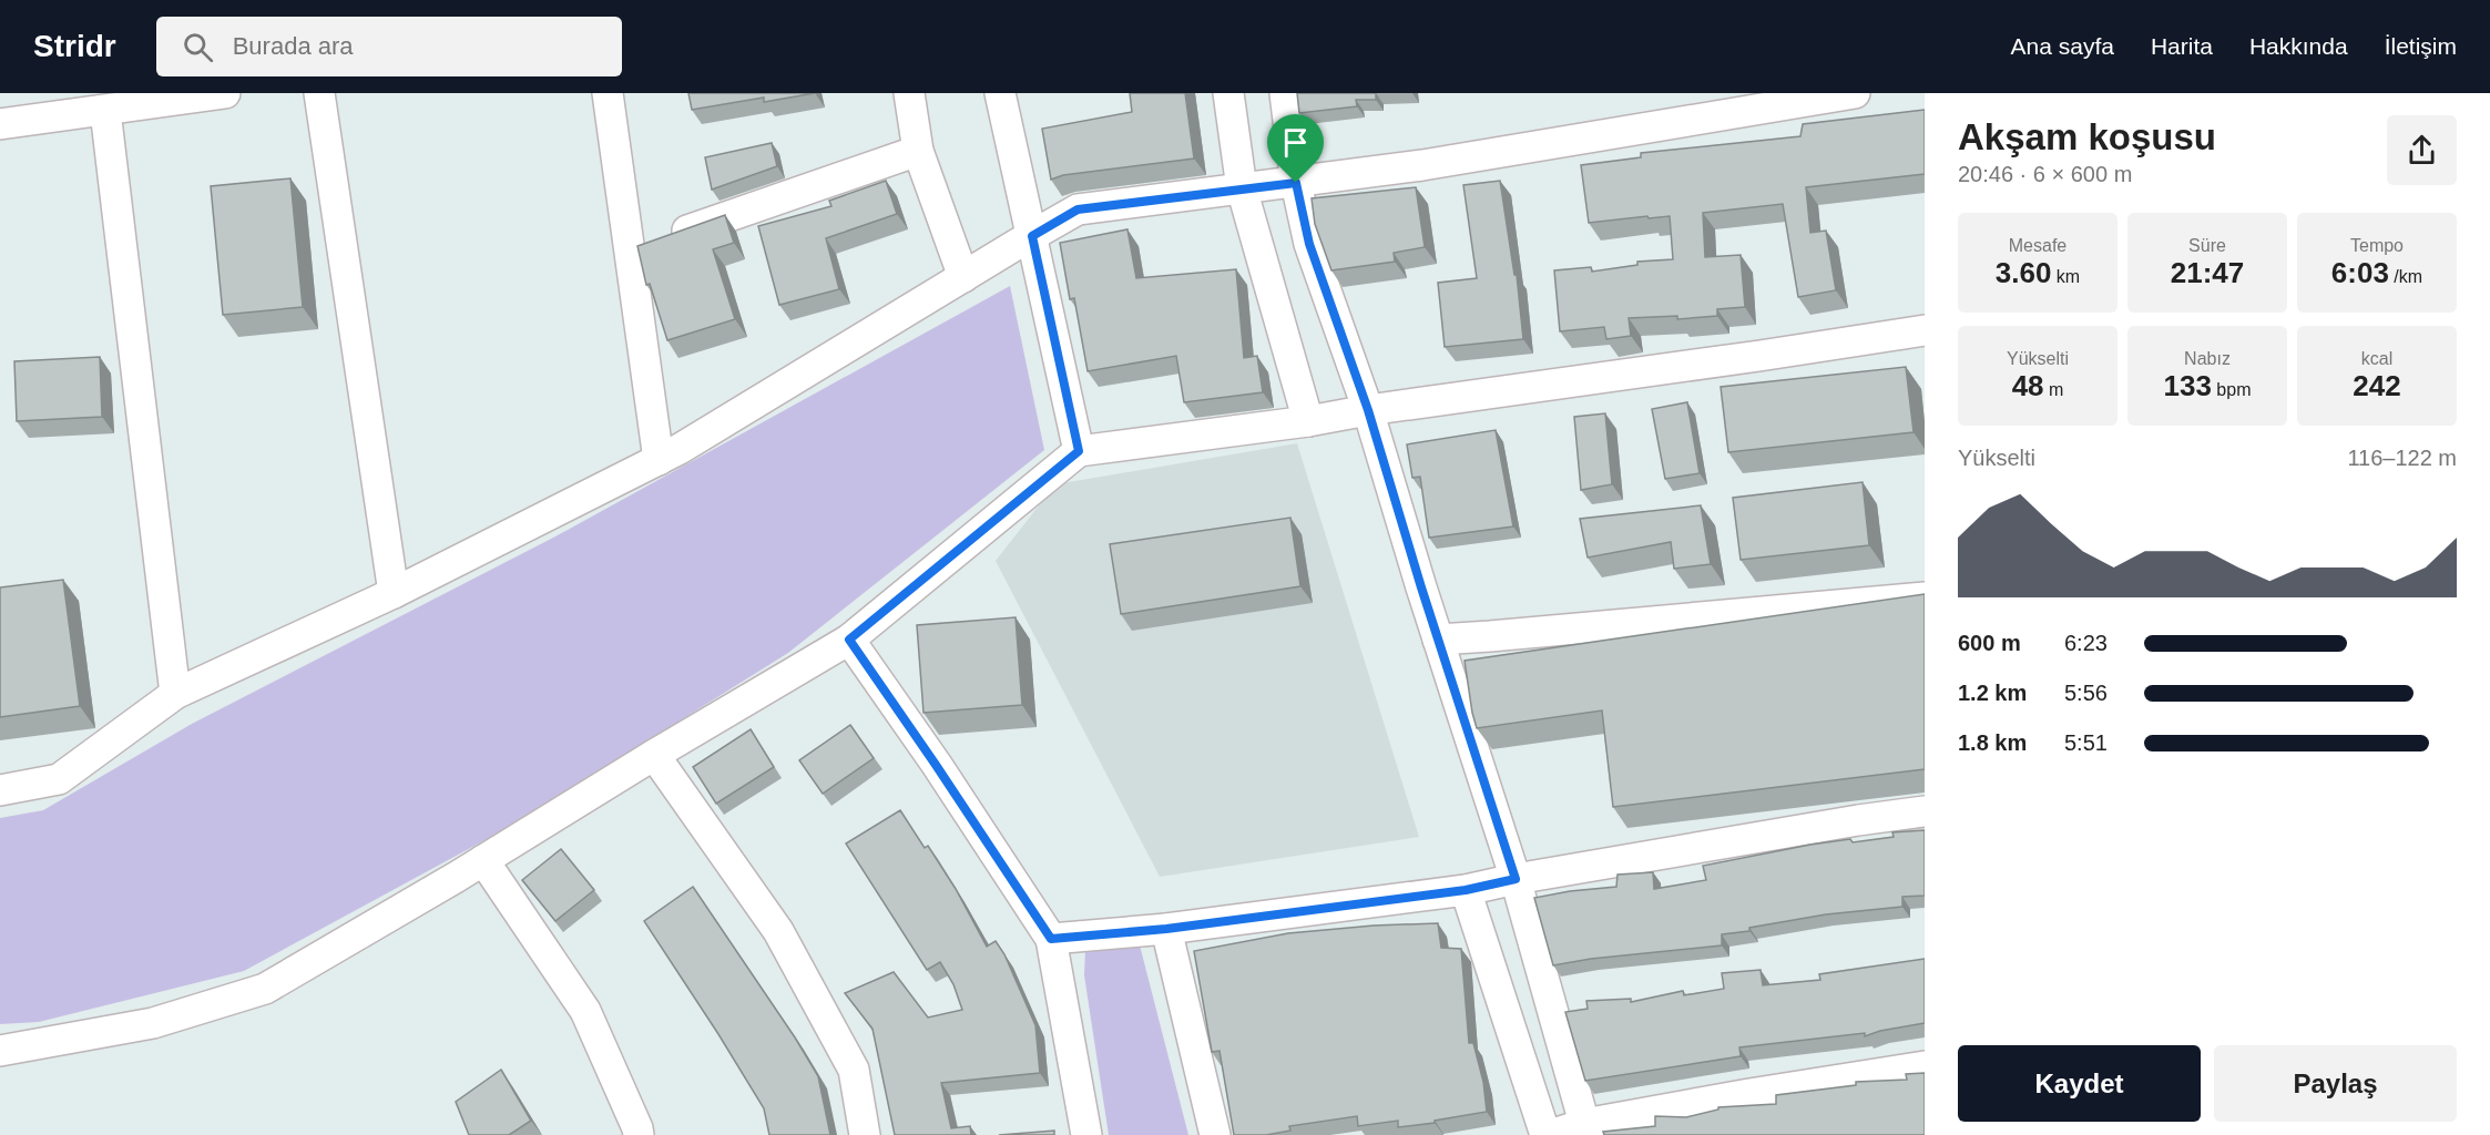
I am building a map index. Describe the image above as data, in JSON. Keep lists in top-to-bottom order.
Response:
{
  "page": {
    "header": "Stridr",
    "search": "Burada ara",
    "nav": [
      "Ana sayfa",
      "Harita",
      "Hakkında",
      "İletişim"
    ],
    "heading": ["Akşam koşusu", "20:46 · 6 × 600 m"],
    "stats": [
      ["Mesafe", "3.60 km"],
      ["Süre", "21:47"],
      ["Tempo", "6:03 /km"],
      ["Yükselti", "48 m"],
      ["Nabız", "133 bpm"],
      ["kcal", "242"]
    ],
    "chart": ["Yükselti", "116–122 m"],
    "list": [
      {
        "name": "600 m",
        "note": "6:23"
      },
      {
        "name": "1.2 km",
        "note": "5:56"
      },
      {
        "name": "1.8 km",
        "note": "5:51"
      }
    ],
    "buttons": ["Kaydet", "Paylaş"]
  }
}
